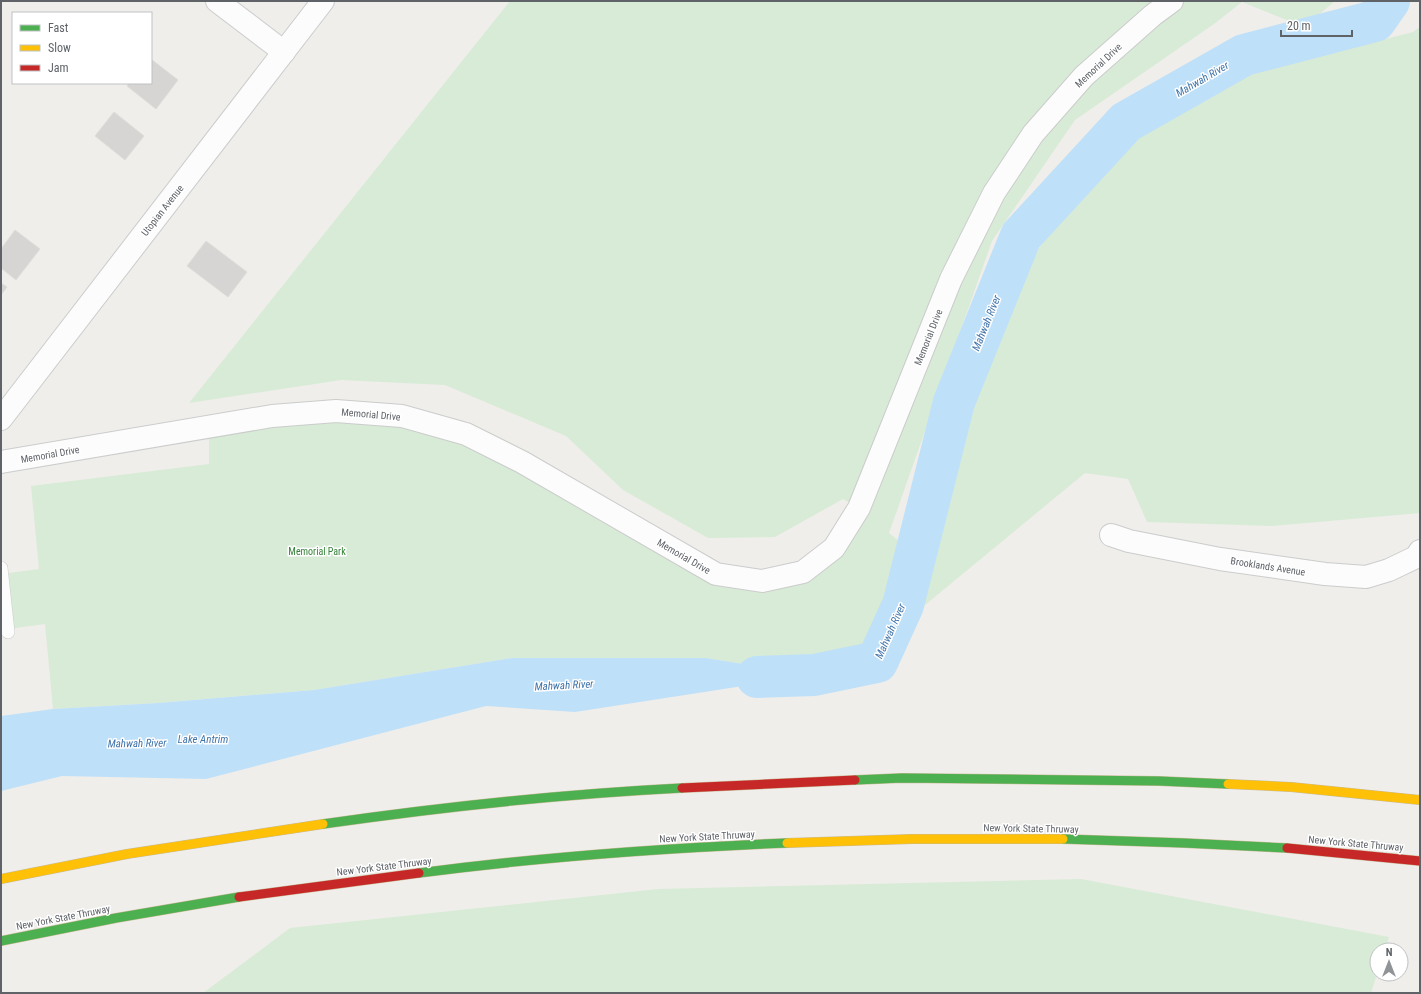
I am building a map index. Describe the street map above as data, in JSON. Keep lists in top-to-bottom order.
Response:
{
  "streets": {
    "highway": ["New York State Thruway"],
    "street": ["Memorial Drive", "Utopian Avenue", "Brooklands Avenue"]
  },
  "water": ["Mahwah River", "Lake Antrim"],
  "parks": ["Memorial Park"],
  "legend": ["Fast", "Slow", "Jam"],
  "scale_bar": "20 m",
  "north": "top"
}
